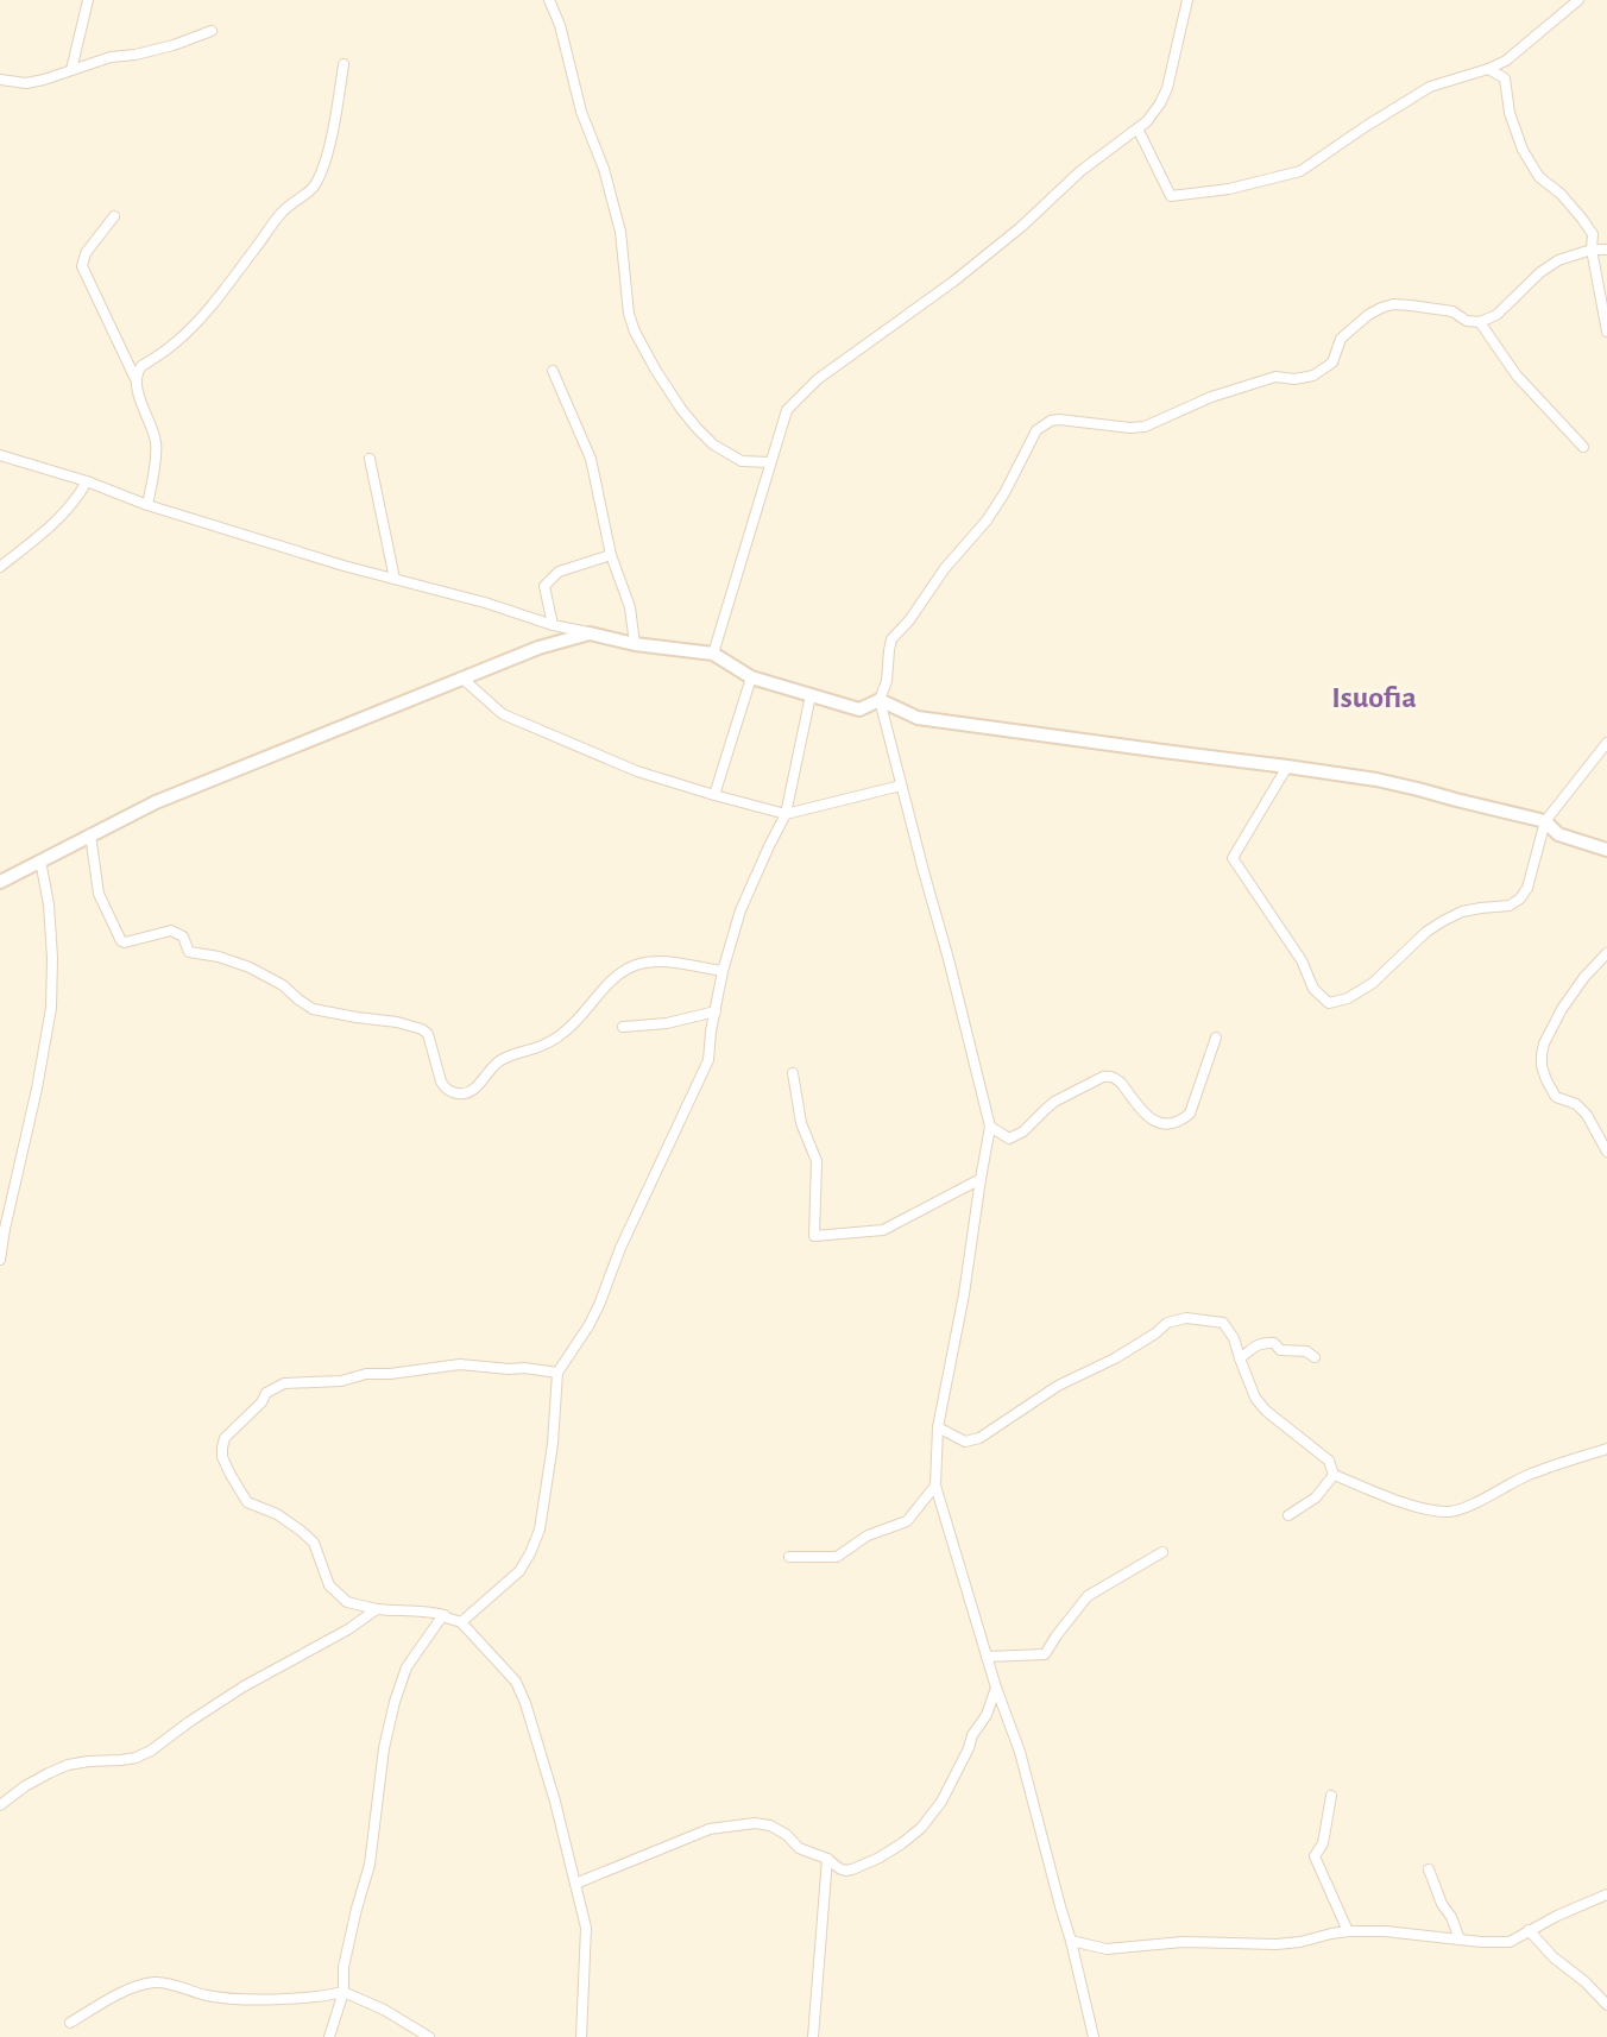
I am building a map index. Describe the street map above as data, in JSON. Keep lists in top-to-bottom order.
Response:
{
  "districts": ["Isuofia"]
}
